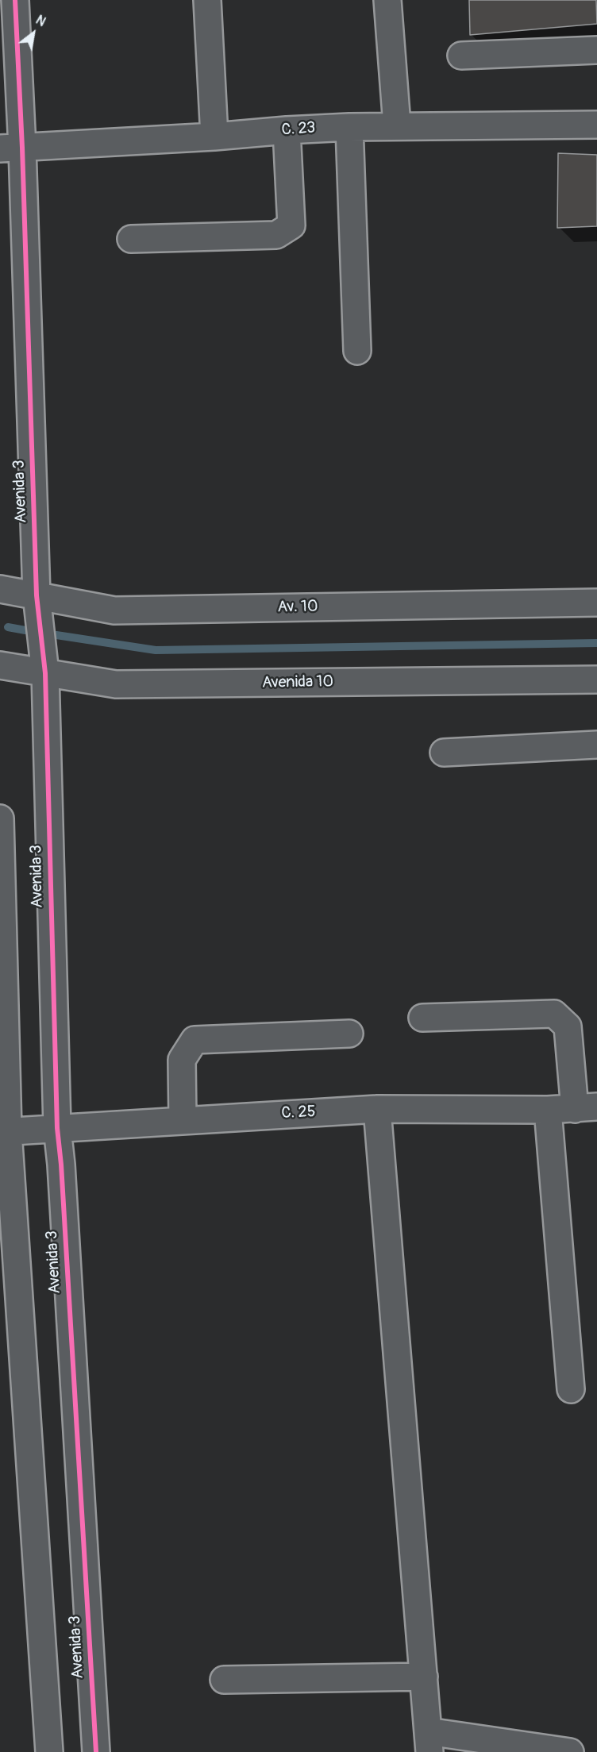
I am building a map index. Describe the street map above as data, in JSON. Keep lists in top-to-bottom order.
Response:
{
  "streets": {
    "street": [
      "C. 23",
      "Avenida 3",
      "Av. 10",
      "Avenida 10",
      "C. 25"
    ]
  },
  "crossings": [
    ["C. 23", "Avenida 3"],
    ["Avenida 3", "Av. 10"],
    ["Avenida 3", "Avenida 10"],
    ["Avenida 3", "C. 25"]
  ],
  "north": "top right"
}
